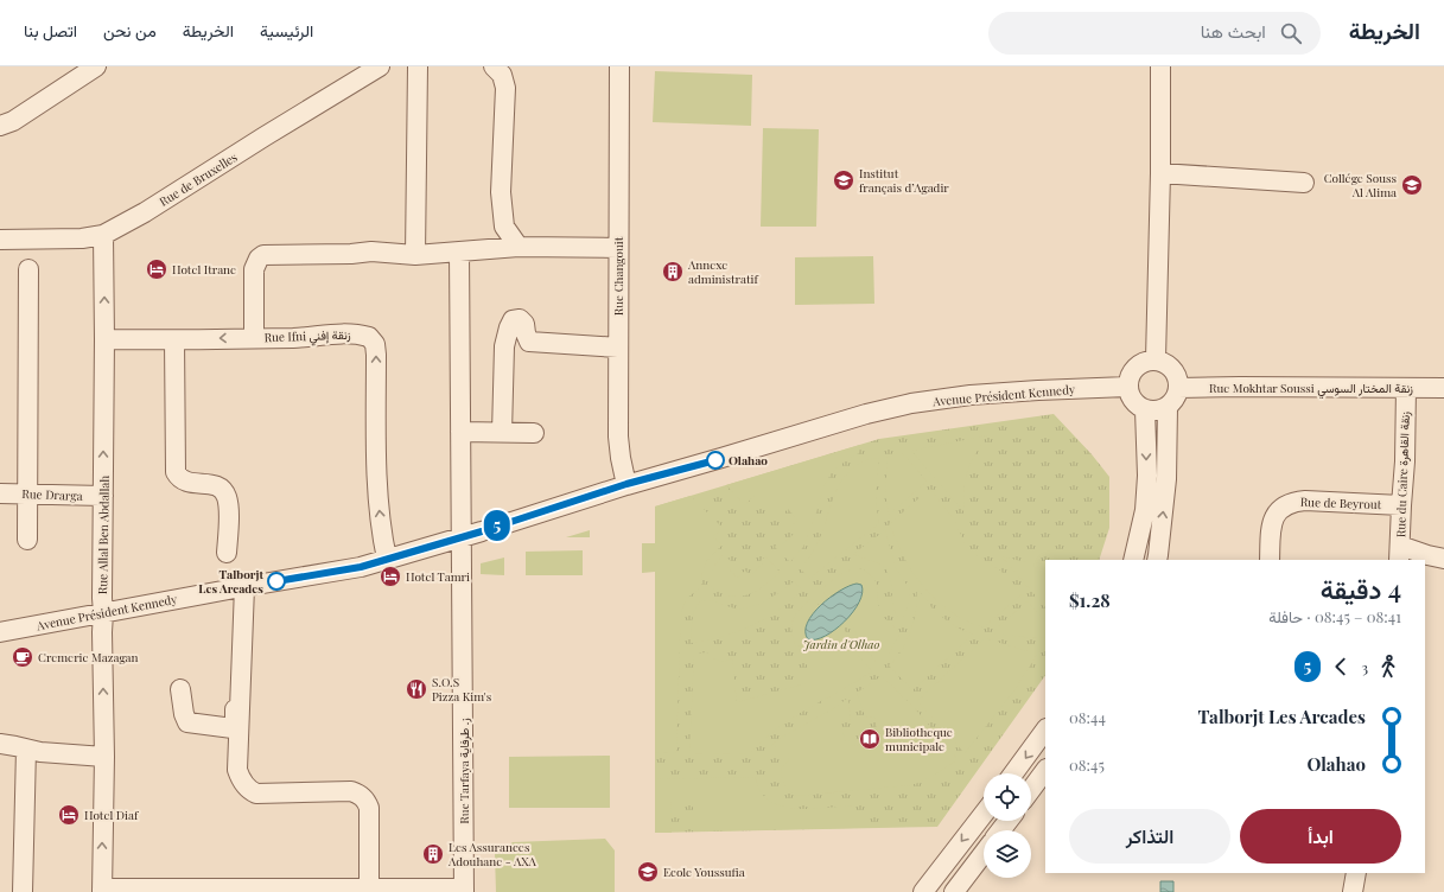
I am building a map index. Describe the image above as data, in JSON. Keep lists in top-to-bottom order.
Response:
{
  "streets": {
    "street": [
      "Rue de Bruxelles",
      "Rue Changouit",
      "Rue Ifni زنقة إفني",
      "Rue Mokhtar Soussi زنقة المختار السوسي",
      "Avenue Président Kennedy",
      "Rue du Caire زنقة القاهرة",
      "Rue Drarga",
      "Rue de Beyrout",
      "Rue Allal Ben Abdallah",
      "Rue Tarfaya ز. طرفاية"
    ]
  },
  "crossings": [
    ["Rue de Bruxelles", "Rue Allal Ben Abdallah"],
    ["Rue Changouit", "Avenue Président Kennedy"],
    ["Rue Ifni زنقة إفني", "Avenue Président Kennedy"],
    ["Rue Ifni زنقة إفني", "Rue Allal Ben Abdallah"],
    ["Rue Mokhtar Soussi زنقة المختار السوسي", "Avenue Président Kennedy"],
    ["Rue Mokhtar Soussi زنقة المختار السوسي", "Rue du Caire زنقة القاهرة"],
    ["Avenue Président Kennedy", "Rue Allal Ben Abdallah"],
    ["Avenue Président Kennedy", "Rue Tarfaya ز. طرفاية"],
    ["Rue du Caire زنقة القاهرة", "Rue de Beyrout"],
    ["Rue Drarga", "Rue Allal Ben Abdallah"]
  ],
  "parks": ["Jardin d'Olhao"],
  "places": {
    "school or university": ["Institut français d’Agadir", "Collége Souss Al Alima", "Ecole Youssufia"],
    "hotel": ["Hotel Itrane", "Hotel Tamri", "Hotel Diaf"],
    "building": ["Annexe administratif", "Les Assurances Adouhane - AXA"],
    "other": ["Olahao", "Talborjt Les Arcades"],
    "cafe": ["Cremerie Mazagan"],
    "restaurant": ["S.O.S Pizza Kim's"],
    "library": ["Bibliotheque municipale"]
  },
  "lines": ["bus line 5"],
  "page": {
    "header": "الخريطة",
    "search": "ابحث هنا",
    "nav": [
      "الرئيسية",
      "الخريطة",
      "من نحن",
      "اتصل بنا"
    ],
    "on_map": "5",
    "heading": ["4 دقيقة", "08:41 – 08:45 · حافلة", "$1.28"],
    "legs": ["3", "5"],
    "list": [
      {
        "name": "Talborjt Les Arcades",
        "value": "08:44"
      },
      {
        "name": "Olahao",
        "value": "08:45"
      }
    ],
    "buttons": ["ابدأ", "التذاكر"]
  }
}
